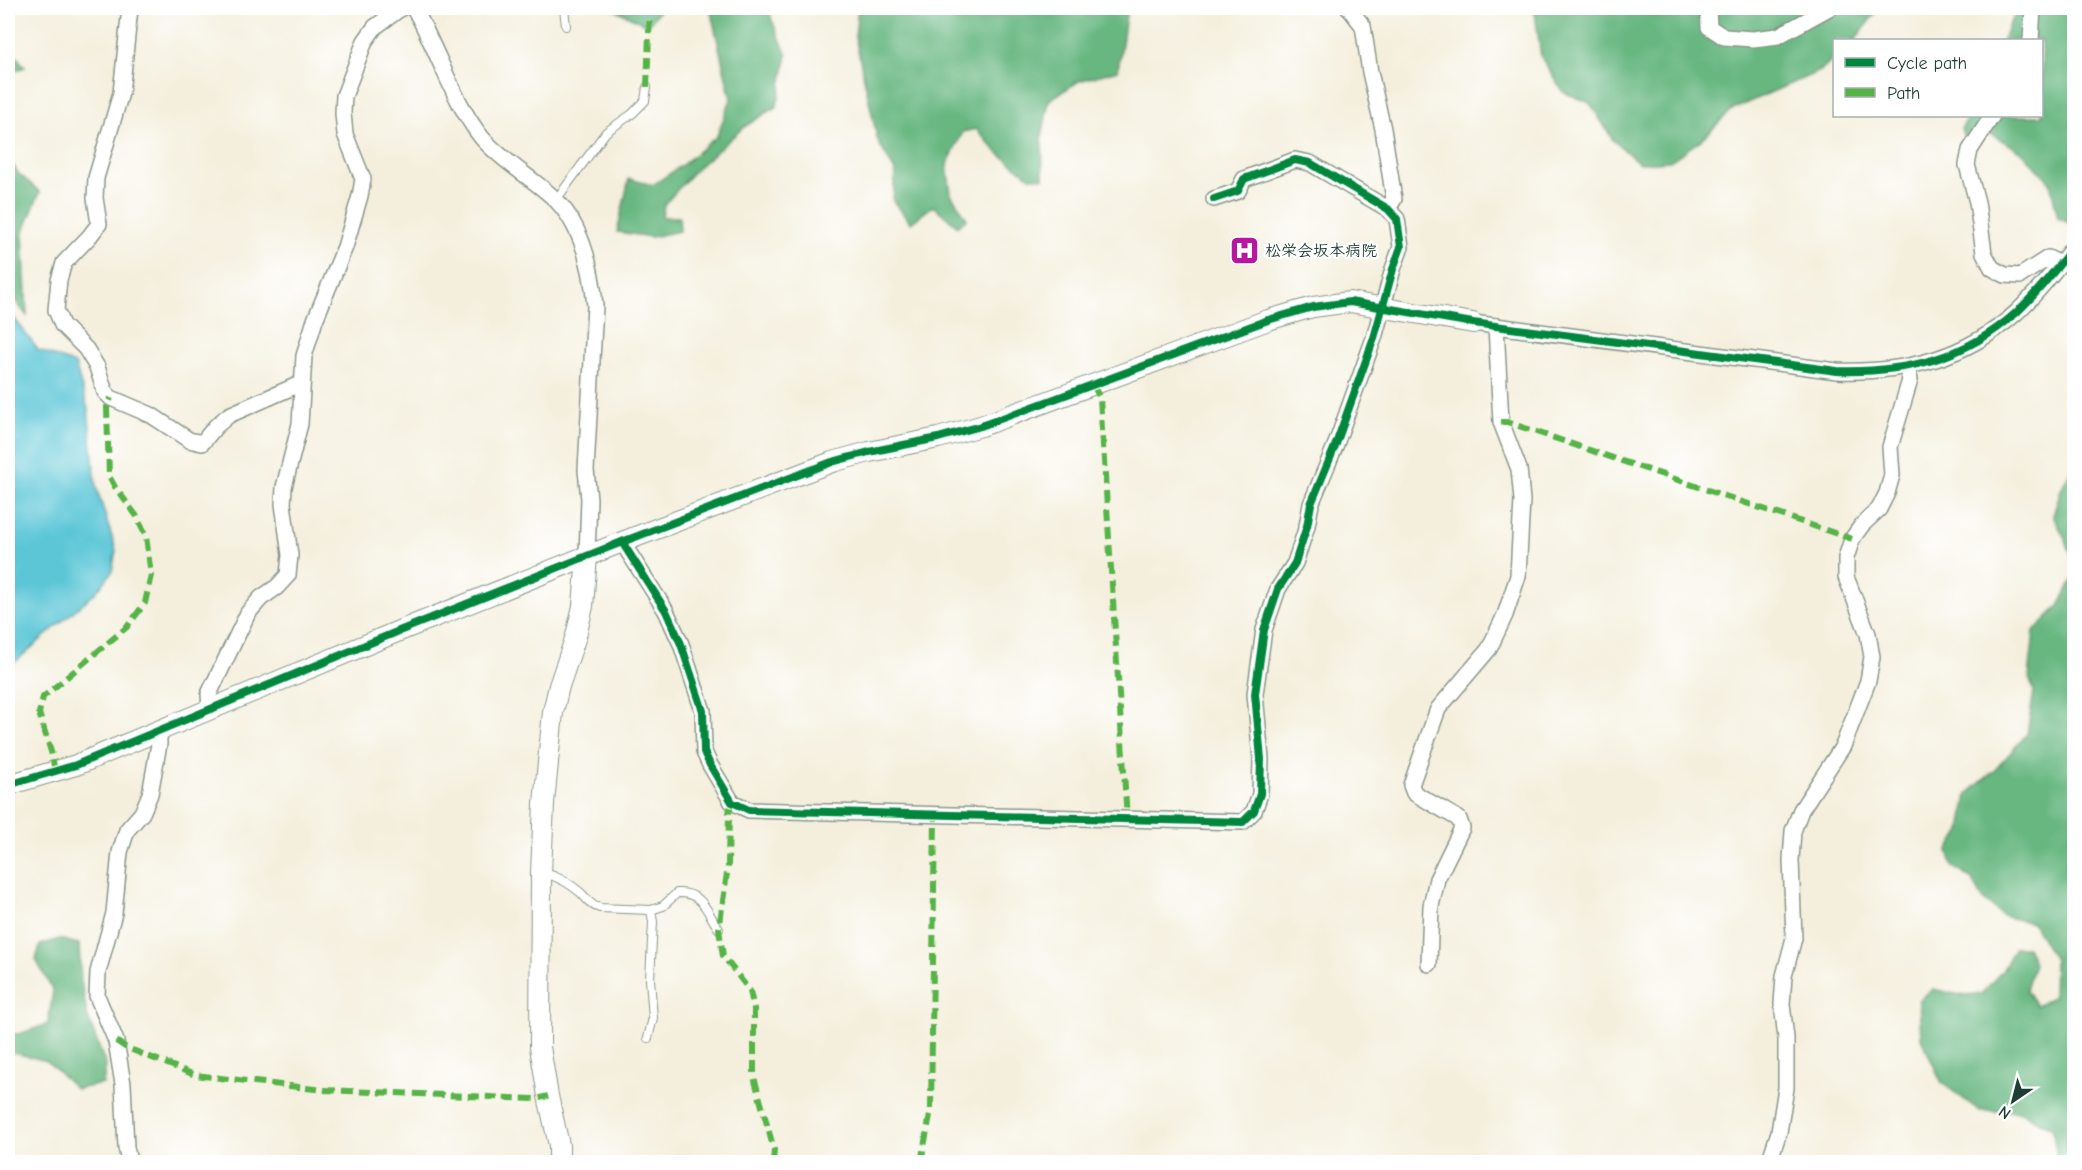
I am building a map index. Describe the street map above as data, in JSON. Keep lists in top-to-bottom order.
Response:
{
  "places": {
    "hospital": ["松栄会坂本病院"]
  },
  "legend": ["Cycle path", "Path"],
  "north": "bottom left"
}
